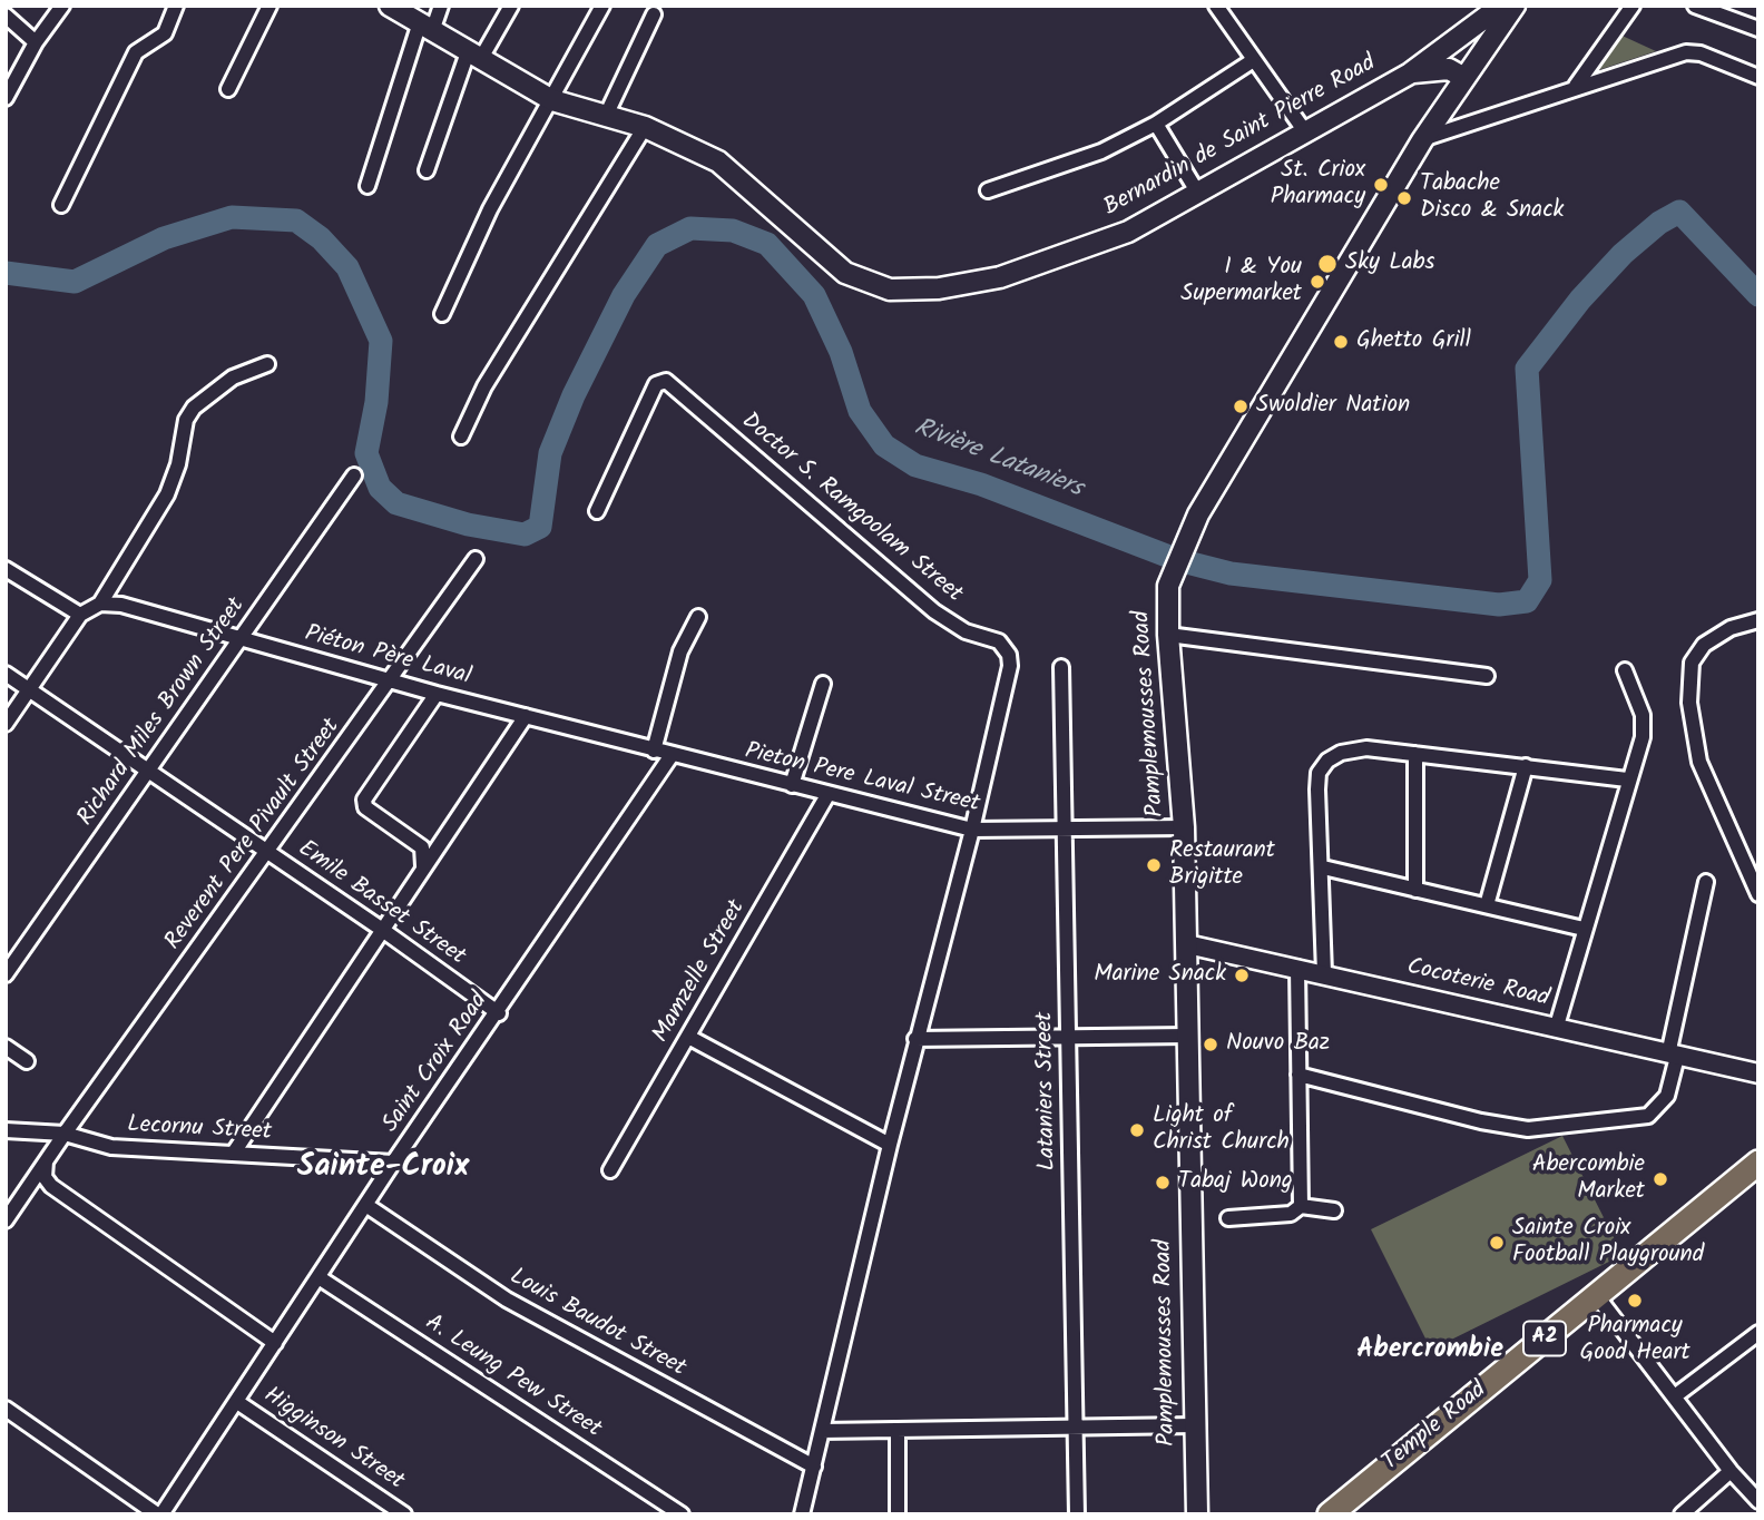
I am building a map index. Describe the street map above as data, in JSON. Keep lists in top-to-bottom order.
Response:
{
  "streets": {
    "main road": [
      "Bernardin de Saint Pierre Road",
      "Pamplemousses Road",
      "A2",
      "Temple Road"
    ],
    "street": [
      "Doctor S. Ramgoolam Street",
      "Piéton Père Laval",
      "Richard Miles Brown Street",
      "Pieton Pere Laval Street",
      "Reverent Pere Pivault Street",
      "Emile Basset Street",
      "Mamzelle Street",
      "Cocoterie Road",
      "Saint Croix Road",
      "Lataniers Street",
      "Lecornu Street",
      "Louis Baudot Street",
      "A. Leung Pew Street",
      "Higginson Street"
    ]
  },
  "crossings": [
    ["Bernardin de Saint Pierre Road", "Pamplemousses Road"],
    ["Doctor S. Ramgoolam Street", "Pieton Pere Laval Street"],
    ["Piéton Père Laval", "Richard Miles Brown Street"],
    ["Piéton Père Laval", "Pieton Pere Laval Street"],
    ["Piéton Père Laval", "Reverent Pere Pivault Street"],
    ["Piéton Père Laval", "Saint Croix Road"],
    ["Richard Miles Brown Street", "Emile Basset Street"],
    ["Pamplemousses Road", "Pieton Pere Laval Street"],
    ["Pamplemousses Road", "Cocoterie Road"],
    ["Pieton Pere Laval Street", "Mamzelle Street"],
    ["Pieton Pere Laval Street", "Saint Croix Road"],
    ["Pieton Pere Laval Street", "Lataniers Street"],
    ["Reverent Pere Pivault Street", "Emile Basset Street"],
    ["Reverent Pere Pivault Street", "Lecornu Street"],
    ["Emile Basset Street", "Saint Croix Road"],
    ["Saint Croix Road", "Lecornu Street"],
    ["Saint Croix Road", "Louis Baudot Street"],
    ["Saint Croix Road", "A. Leung Pew Street"],
    ["Saint Croix Road", "Higginson Street"]
  ],
  "districts": ["Sainte-Croix", "Abercrombie"],
  "water": ["Rivière Lataniers"],
  "places": [
    "St. Criox Pharmacy",
    "Tabache Disco & Snack",
    "Sky Labs",
    "I & You Supermarket",
    "Ghetto Grill",
    "Swoldier Nation",
    "Restaurant Brigitte",
    "Marine Snack",
    "Nouvo Baz",
    "Light of Christ Church",
    "Abercombie Market",
    "Tabaj Wong",
    "Sainte Croix Football Playground",
    "Pharmacy Good Heart"
  ]
}
